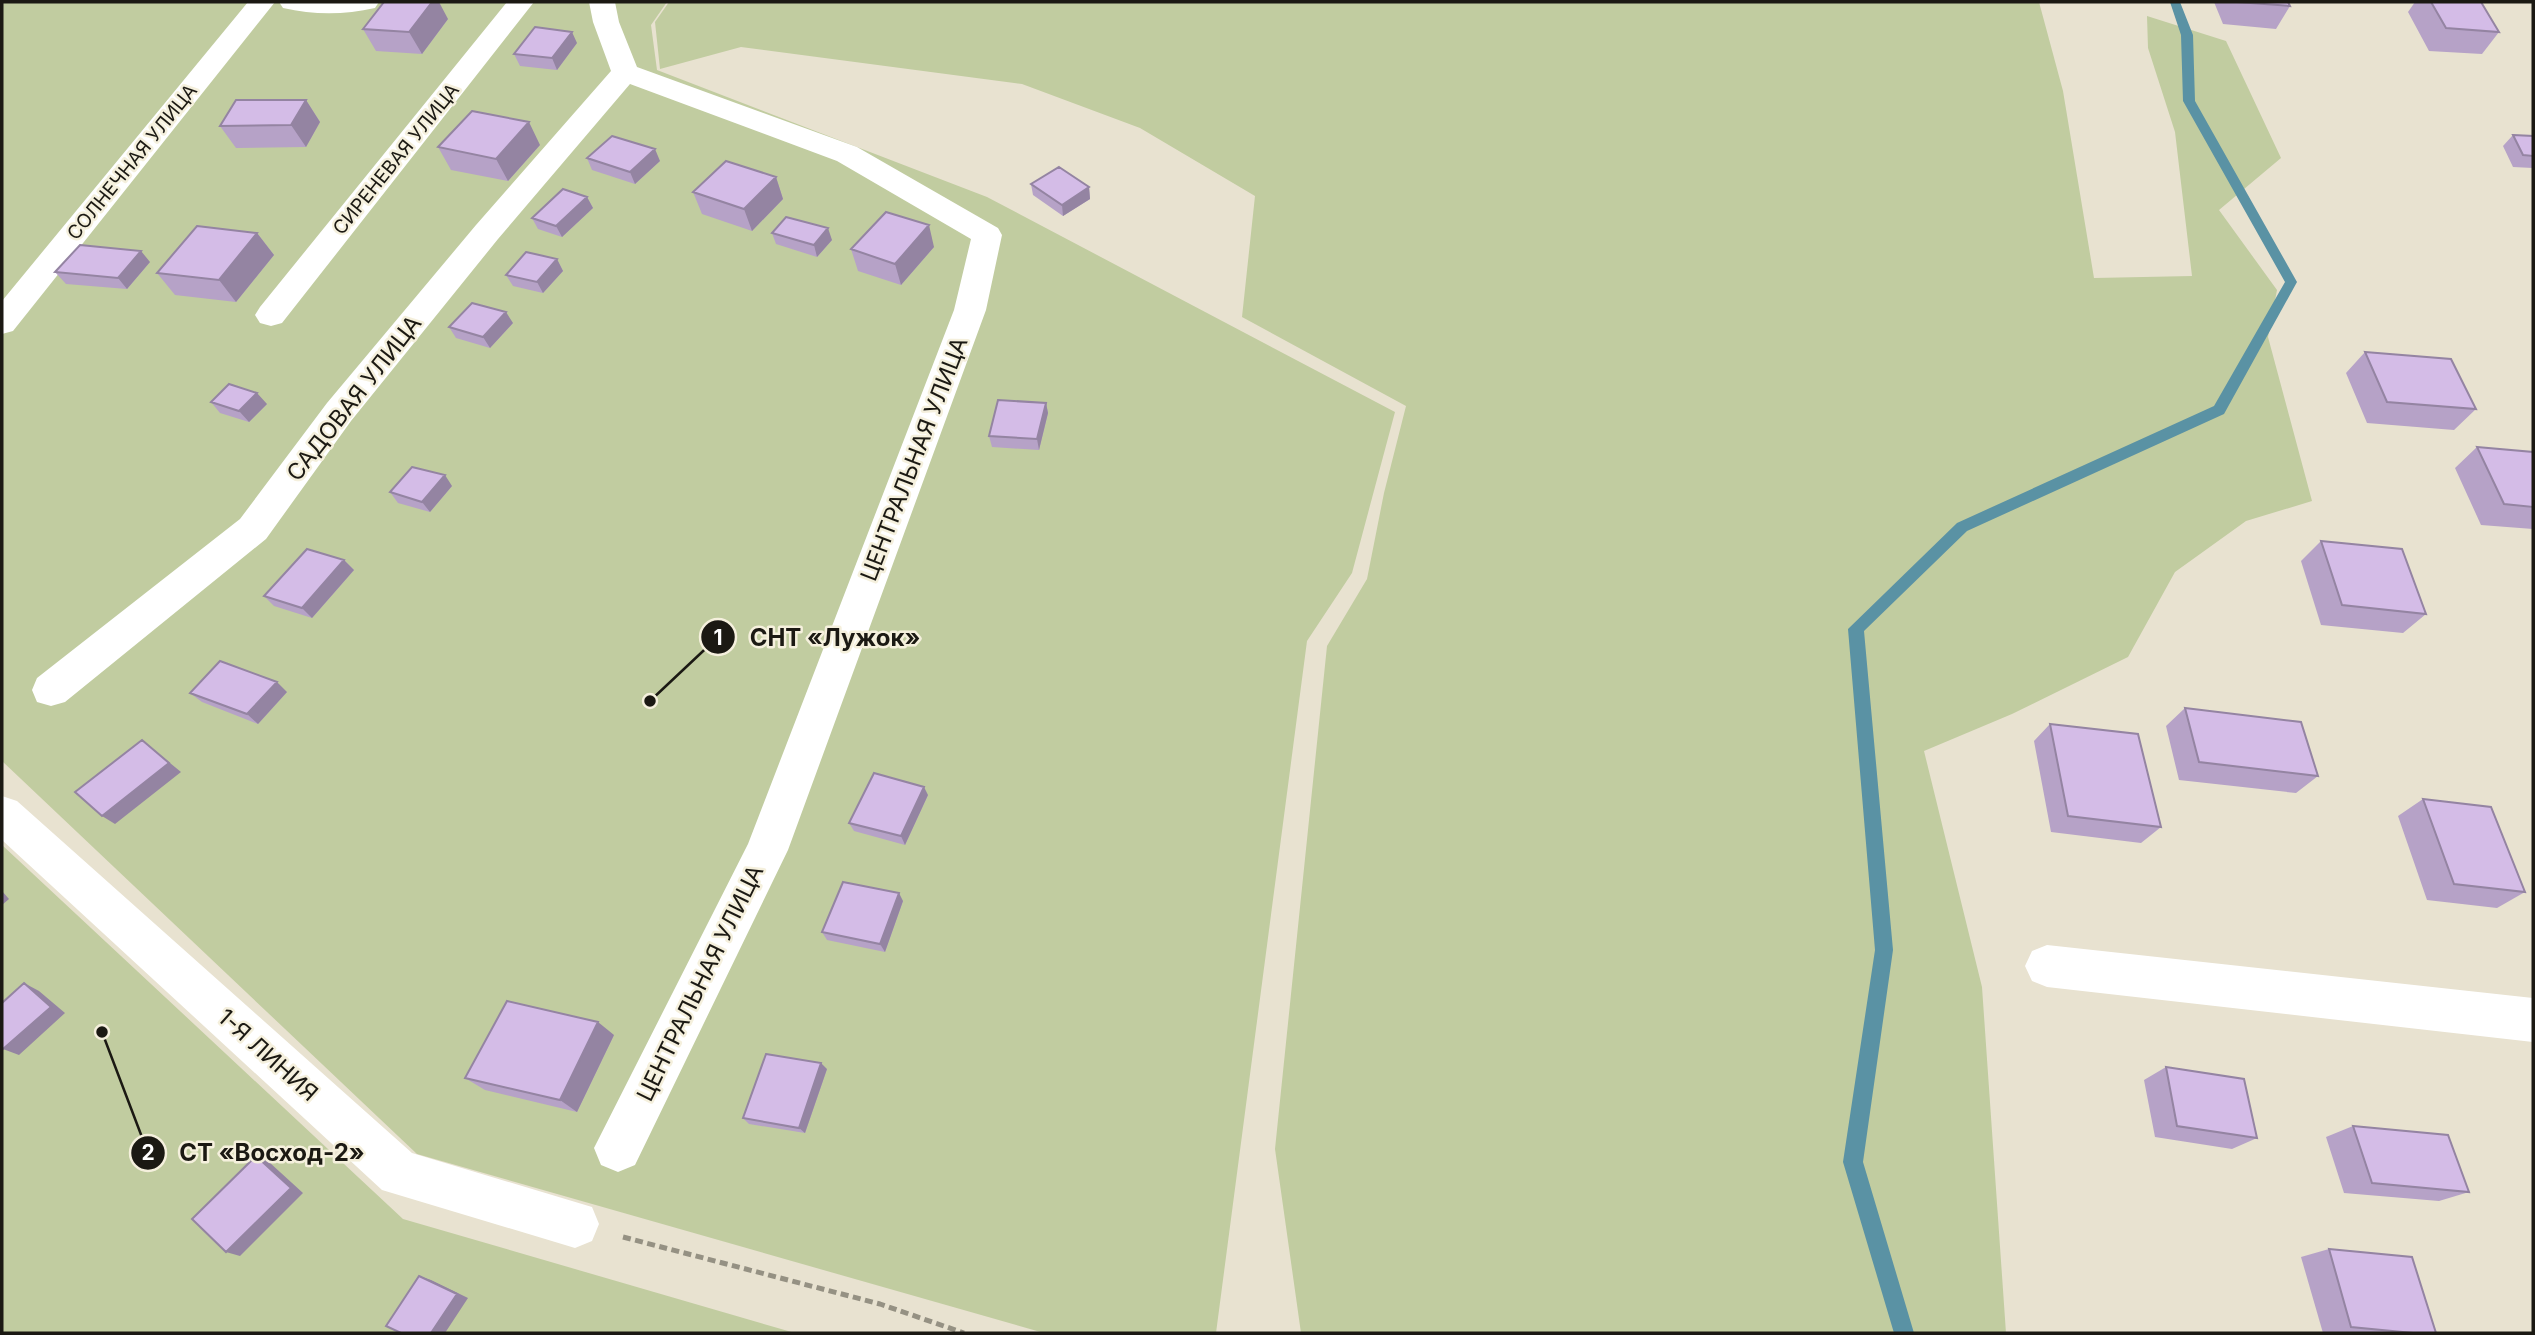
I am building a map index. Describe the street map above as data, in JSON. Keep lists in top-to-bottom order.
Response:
{
  "streets": {
    "street": [
      "СИРЕНЕВАЯ УЛИЦА",
      "СОЛНЕЧНАЯ УЛИЦА",
      "САДОВАЯ УЛИЦА",
      "ЦЕНТРАЛЬНАЯ УЛИЦА",
      "1-Я ЛИНИЯ"
    ]
  },
  "crossings": [
    ["САДОВАЯ УЛИЦА", "ЦЕНТРАЛЬНАЯ УЛИЦА"]
  ],
  "places": ["СНТ «Лужок»", "СТ «Восход-2»"]
}
